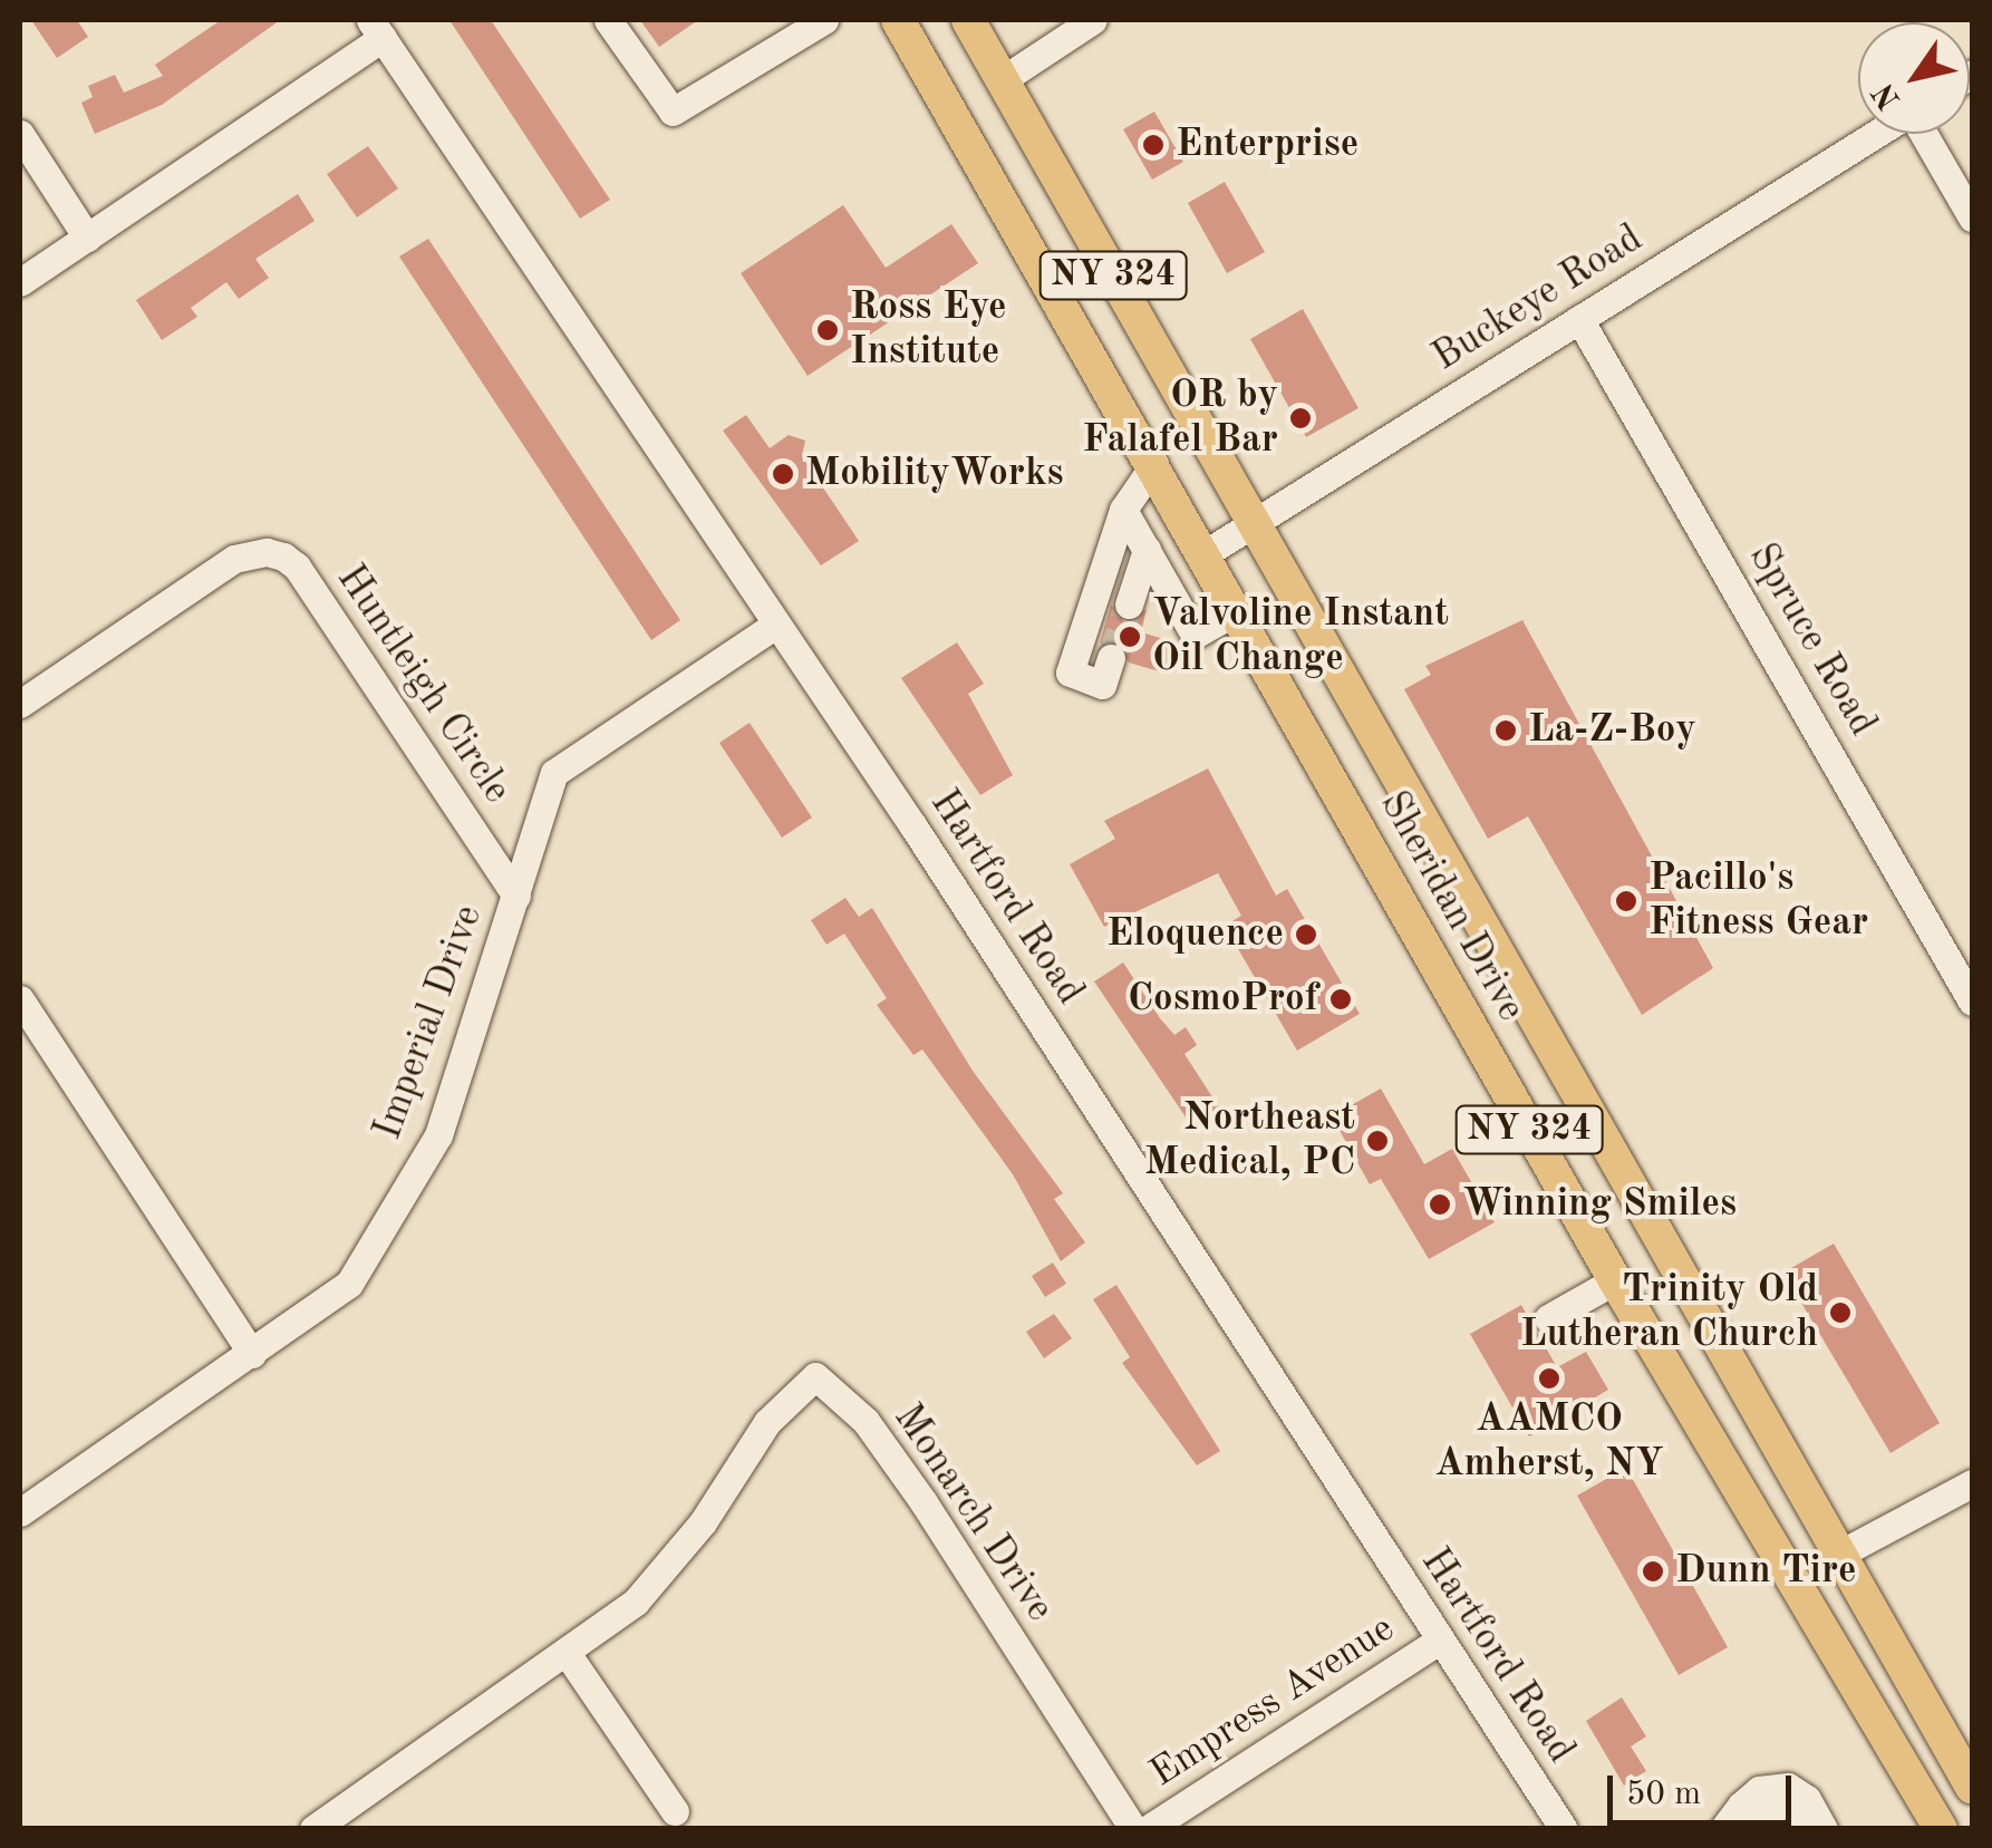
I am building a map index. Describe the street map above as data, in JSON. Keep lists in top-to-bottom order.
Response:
{
  "streets": {
    "main road": ["NY 324", "Sheridan Drive"],
    "street": [
      "Buckeye Road",
      "Spruce Road",
      "Huntleigh Circle",
      "Hartford Road",
      "Imperial Drive",
      "Monarch Drive",
      "Empress Avenue"
    ]
  },
  "crossings": [
    ["Buckeye Road", "Spruce Road"],
    ["Buckeye Road", "Sheridan Drive"],
    ["Huntleigh Circle", "Imperial Drive"],
    ["Hartford Road", "Imperial Drive"],
    ["Hartford Road", "Empress Avenue"]
  ],
  "places": [
    "Enterprise",
    "Ross Eye Institute",
    "OR by Falafel Bar",
    "MobilityWorks",
    "Valvoline Instant Oil Change",
    "La-Z-Boy",
    "Pacillo's Fitness Gear",
    "Eloquence",
    "CosmoProf",
    "Northeast Medical, PC",
    "Winning Smiles",
    "Trinity Old Lutheran Church",
    "AAMCO Amherst, NY",
    "Dunn Tire"
  ],
  "scale_bar": "50 m",
  "north": "bottom left"
}
